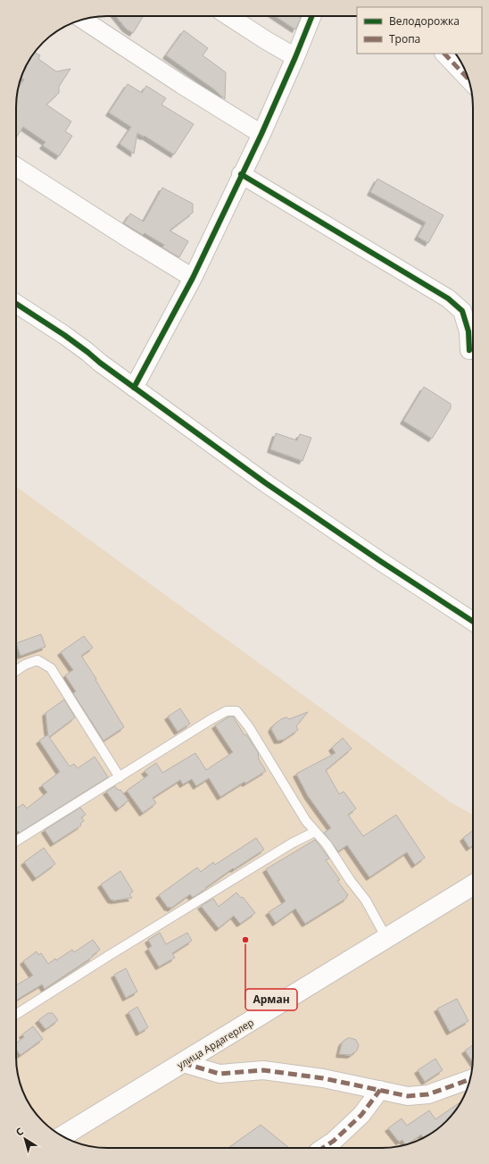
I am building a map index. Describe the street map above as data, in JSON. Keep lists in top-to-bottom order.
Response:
{
  "streets": {
    "main road": ["улица Ардагерлер"]
  },
  "places": ["Арман"],
  "legend": ["Велодорожка", "Тропа"],
  "north": "top left"
}
